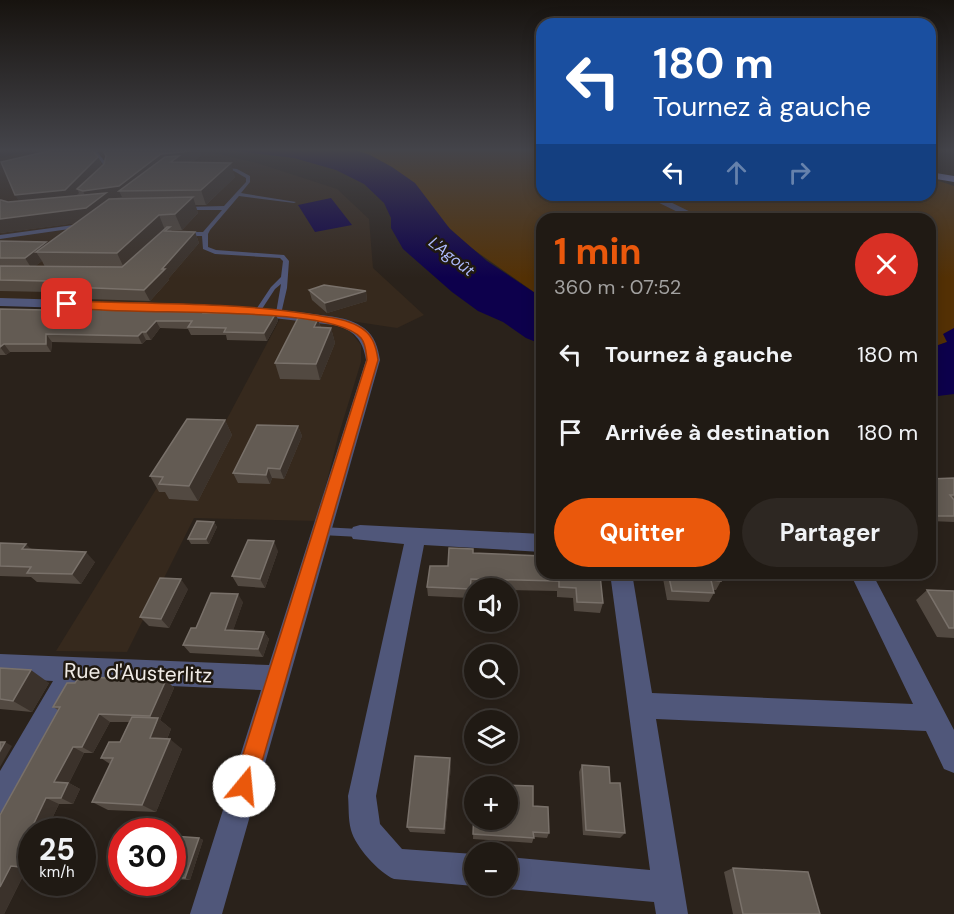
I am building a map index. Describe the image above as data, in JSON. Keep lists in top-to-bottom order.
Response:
{
  "streets": {
    "street": ["Rue d'Austerlitz"]
  },
  "water": ["L'Agoût"],
  "page": {
    "turn": ["180 m", "Tournez à gauche"],
    "heading": ["1 min", "360 m · 07:52"],
    "list": [
      {
        "name": "Tournez à gauche",
        "value": "180 m"
      },
      {
        "name": "Arrivée à destination",
        "value": "180 m"
      }
    ],
    "buttons": ["Quitter", "Partager"],
    "map_buttons": ["+", "−"],
    "speed": "25 km/h",
    "limit": "30"
  }
}
